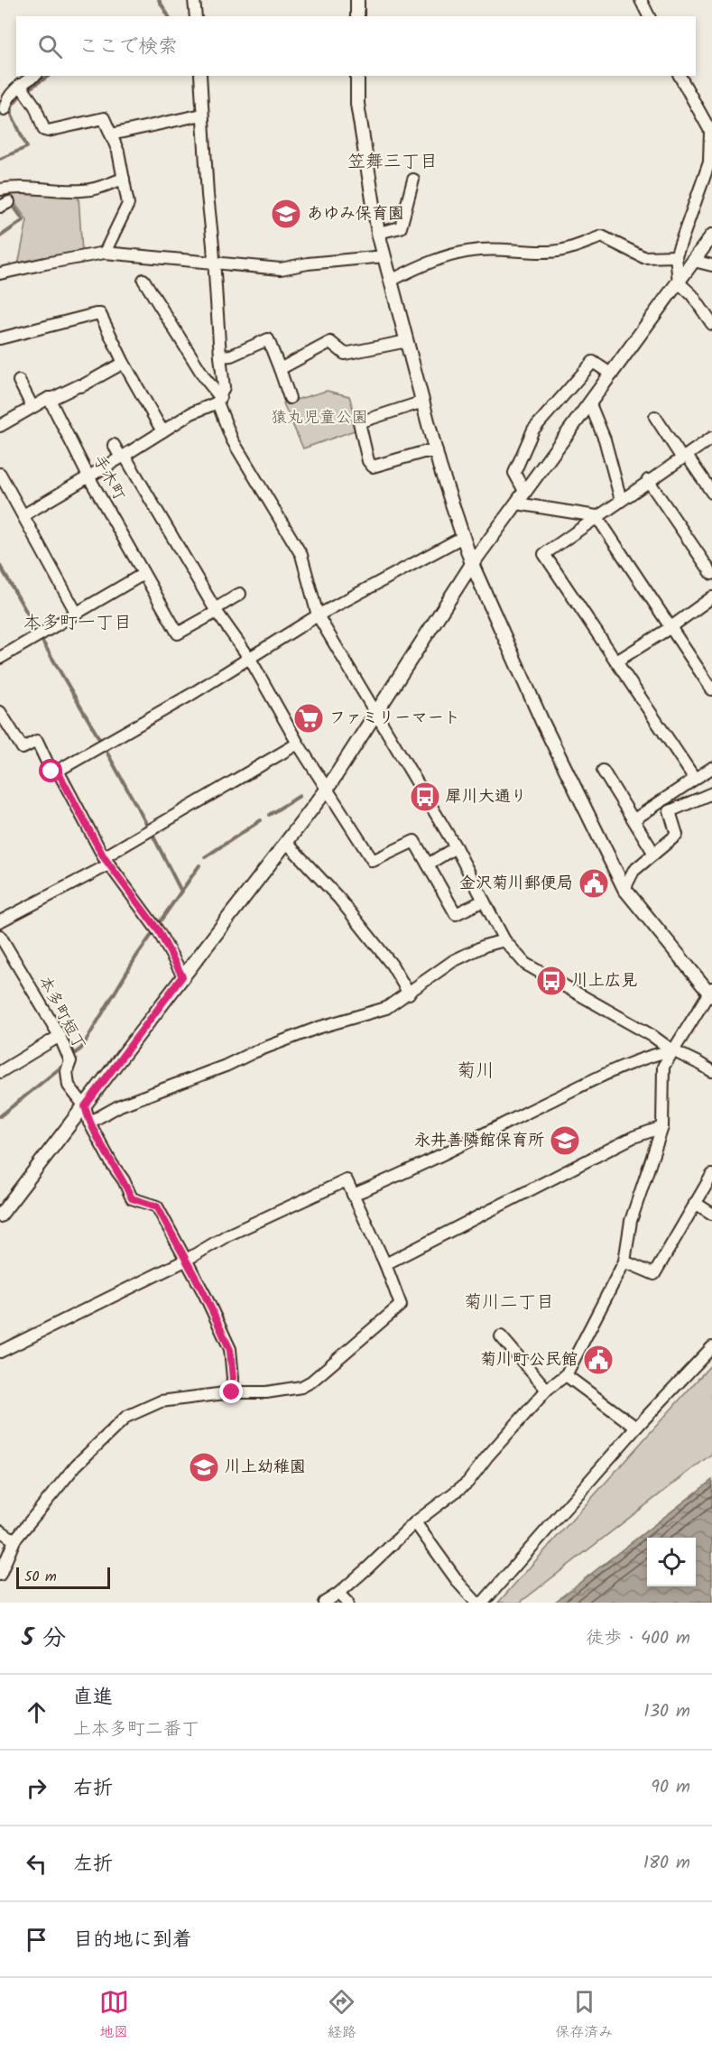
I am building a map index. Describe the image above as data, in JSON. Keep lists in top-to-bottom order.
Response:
{
  "streets": {
    "street": ["手木町", "本多町短丁"]
  },
  "districts": [
    "笠舞三丁目",
    "本多町一丁目",
    "菊川",
    "菊川二丁目"
  ],
  "parks": ["猿丸児童公園"],
  "places": {
    "school or university": ["あゆみ保育園", "永井善隣館保育所", "川上幼稚園"],
    "supermarket": ["ファミリーマート"],
    "bus stop": ["犀川大通り", "川上広見"],
    "public building": ["金沢菊川郵便局", "菊川町公民館"]
  },
  "scale_bar": "50 m",
  "page": {
    "search": "ここで検索",
    "scale": "50 m",
    "heading": ["5 分", "徒歩 · 400 m"],
    "list": [
      ["直進", "上本多町二番丁", "130 m"],
      ["右折", "90 m"],
      ["左折", "180 m"],
      "目的地に到着"
    ],
    "nav": ["地図", "経路", "保存済み"]
  }
}
